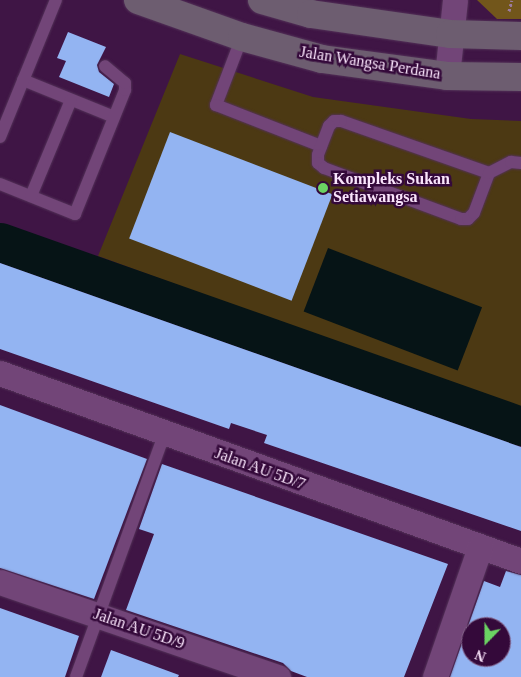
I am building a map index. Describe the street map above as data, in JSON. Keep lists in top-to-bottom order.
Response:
{
  "streets": {
    "main road": ["Jalan Wangsa Perdana"],
    "street": ["Jalan AU 5D/7", "Jalan AU 5D/9"]
  },
  "places": ["Kompleks Sukan Setiawangsa"],
  "north": "bottom"
}
